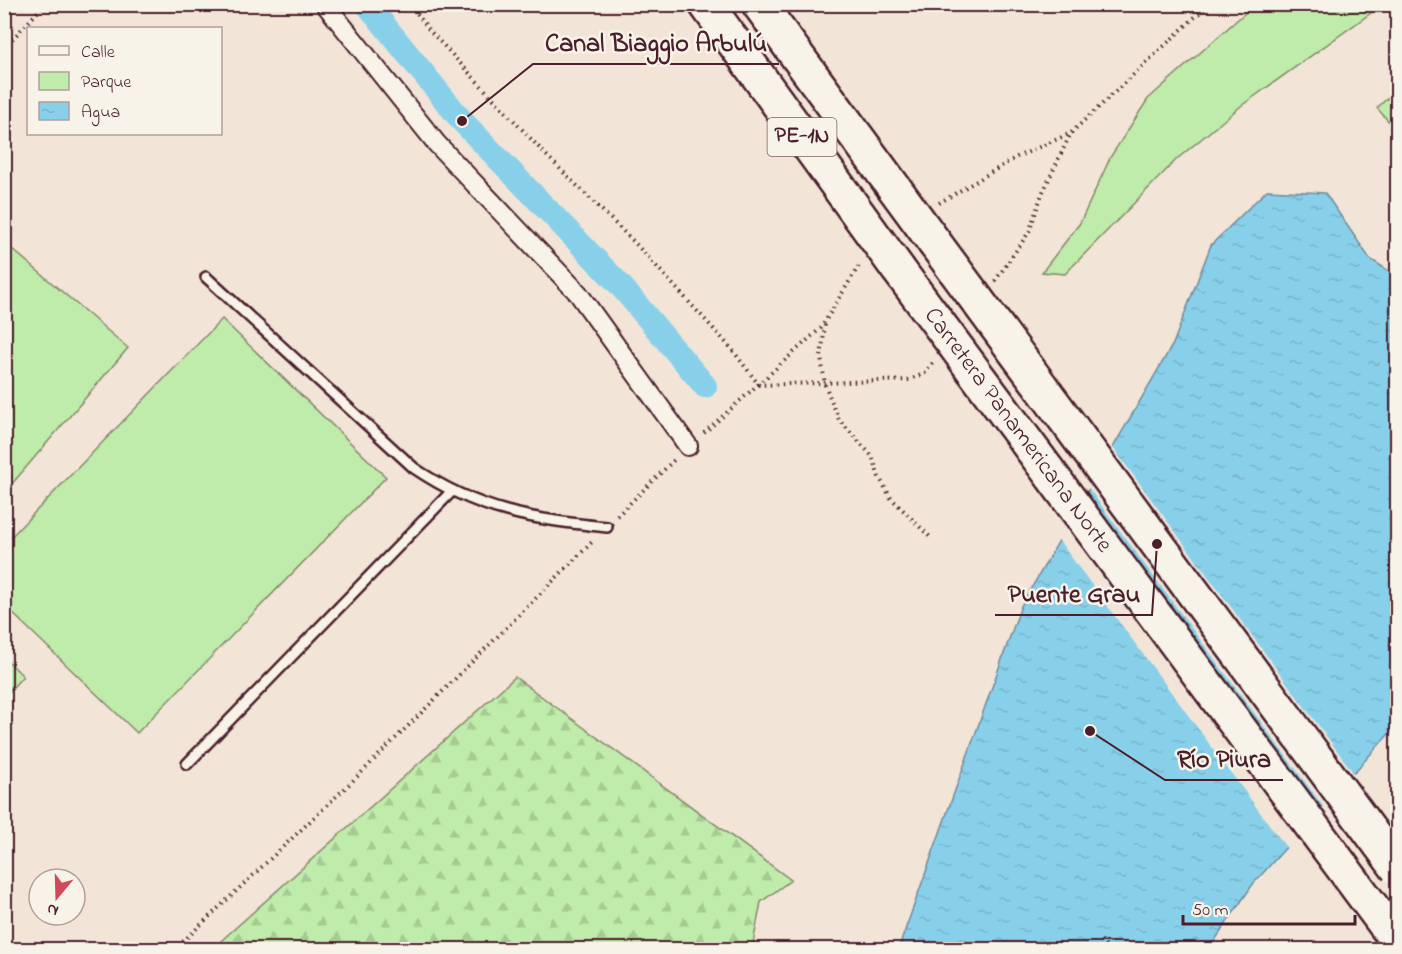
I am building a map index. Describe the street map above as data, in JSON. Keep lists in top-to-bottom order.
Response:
{
  "streets": {
    "highway": ["PE-1N", "Carretera Panamericana Norte"]
  },
  "places": ["Canal Biaggio Arbulú", "Puente Grau", "Río Piura"],
  "legend": ["Calle", "Parque", "Agua"],
  "scale_bar": "50 m",
  "north": "bottom"
}
